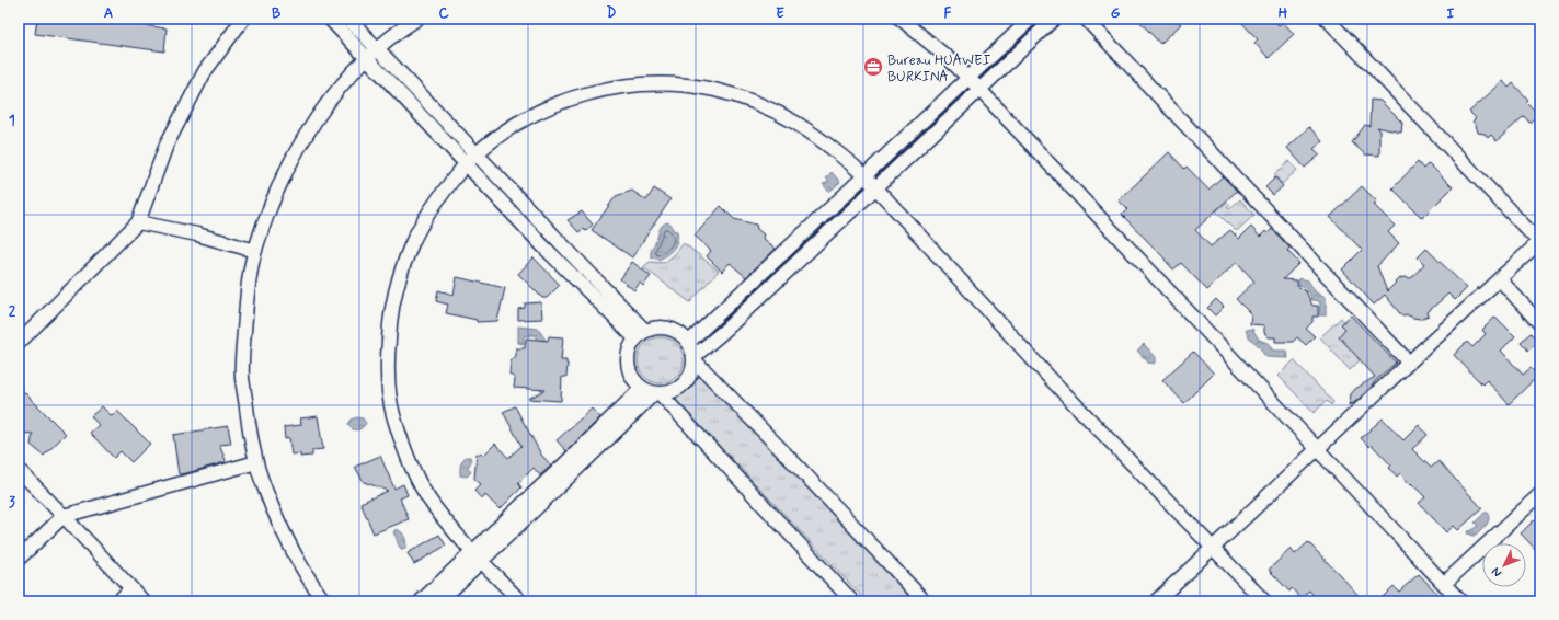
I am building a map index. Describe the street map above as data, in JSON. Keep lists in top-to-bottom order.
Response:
{
  "places": {
    "office": ["Bureau HUAWEI BURKINA"]
  },
  "north": "bottom left",
  "grid": {
    "columns": [
      "A",
      "B",
      "C",
      "D",
      "E",
      "F",
      "G",
      "H",
      "I"
    ],
    "rows": ["1", "2", "3"]
  }
}
